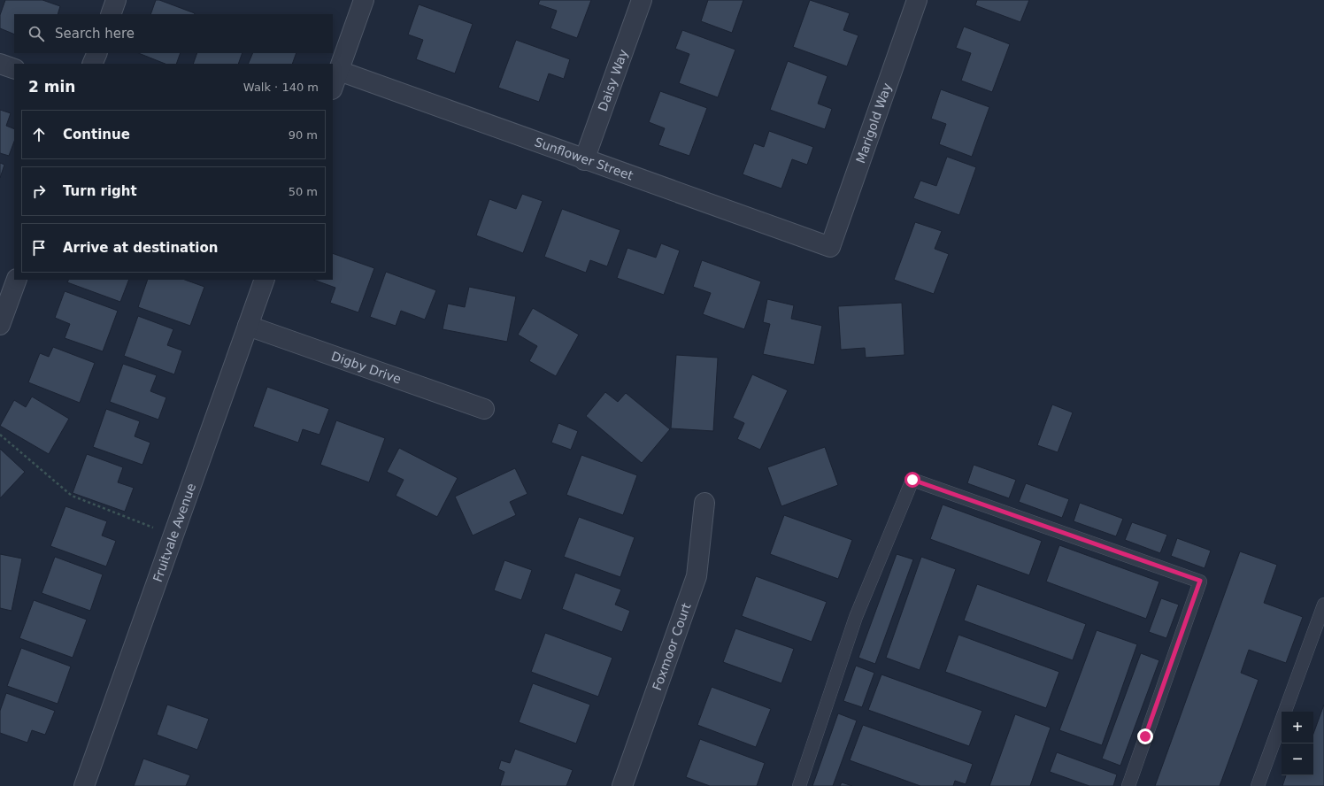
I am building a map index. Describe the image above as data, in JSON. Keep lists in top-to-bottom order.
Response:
{
  "streets": {
    "street": [
      "Daisy Way",
      "Marigold Way",
      "Sunflower Street",
      "Digby Drive",
      "Fruitvale Avenue",
      "Foxmoor Court"
    ]
  },
  "crossings": [
    ["Daisy Way", "Sunflower Street"],
    ["Marigold Way", "Sunflower Street"],
    ["Digby Drive", "Fruitvale Avenue"]
  ],
  "page": {
    "search": "Search here",
    "heading": ["2 min", "Walk · 140 m"],
    "list": [
      ["Continue", "90 m"],
      ["Turn right", "50 m"],
      "Arrive at destination"
    ],
    "map_buttons": ["+", "−"]
  }
}
